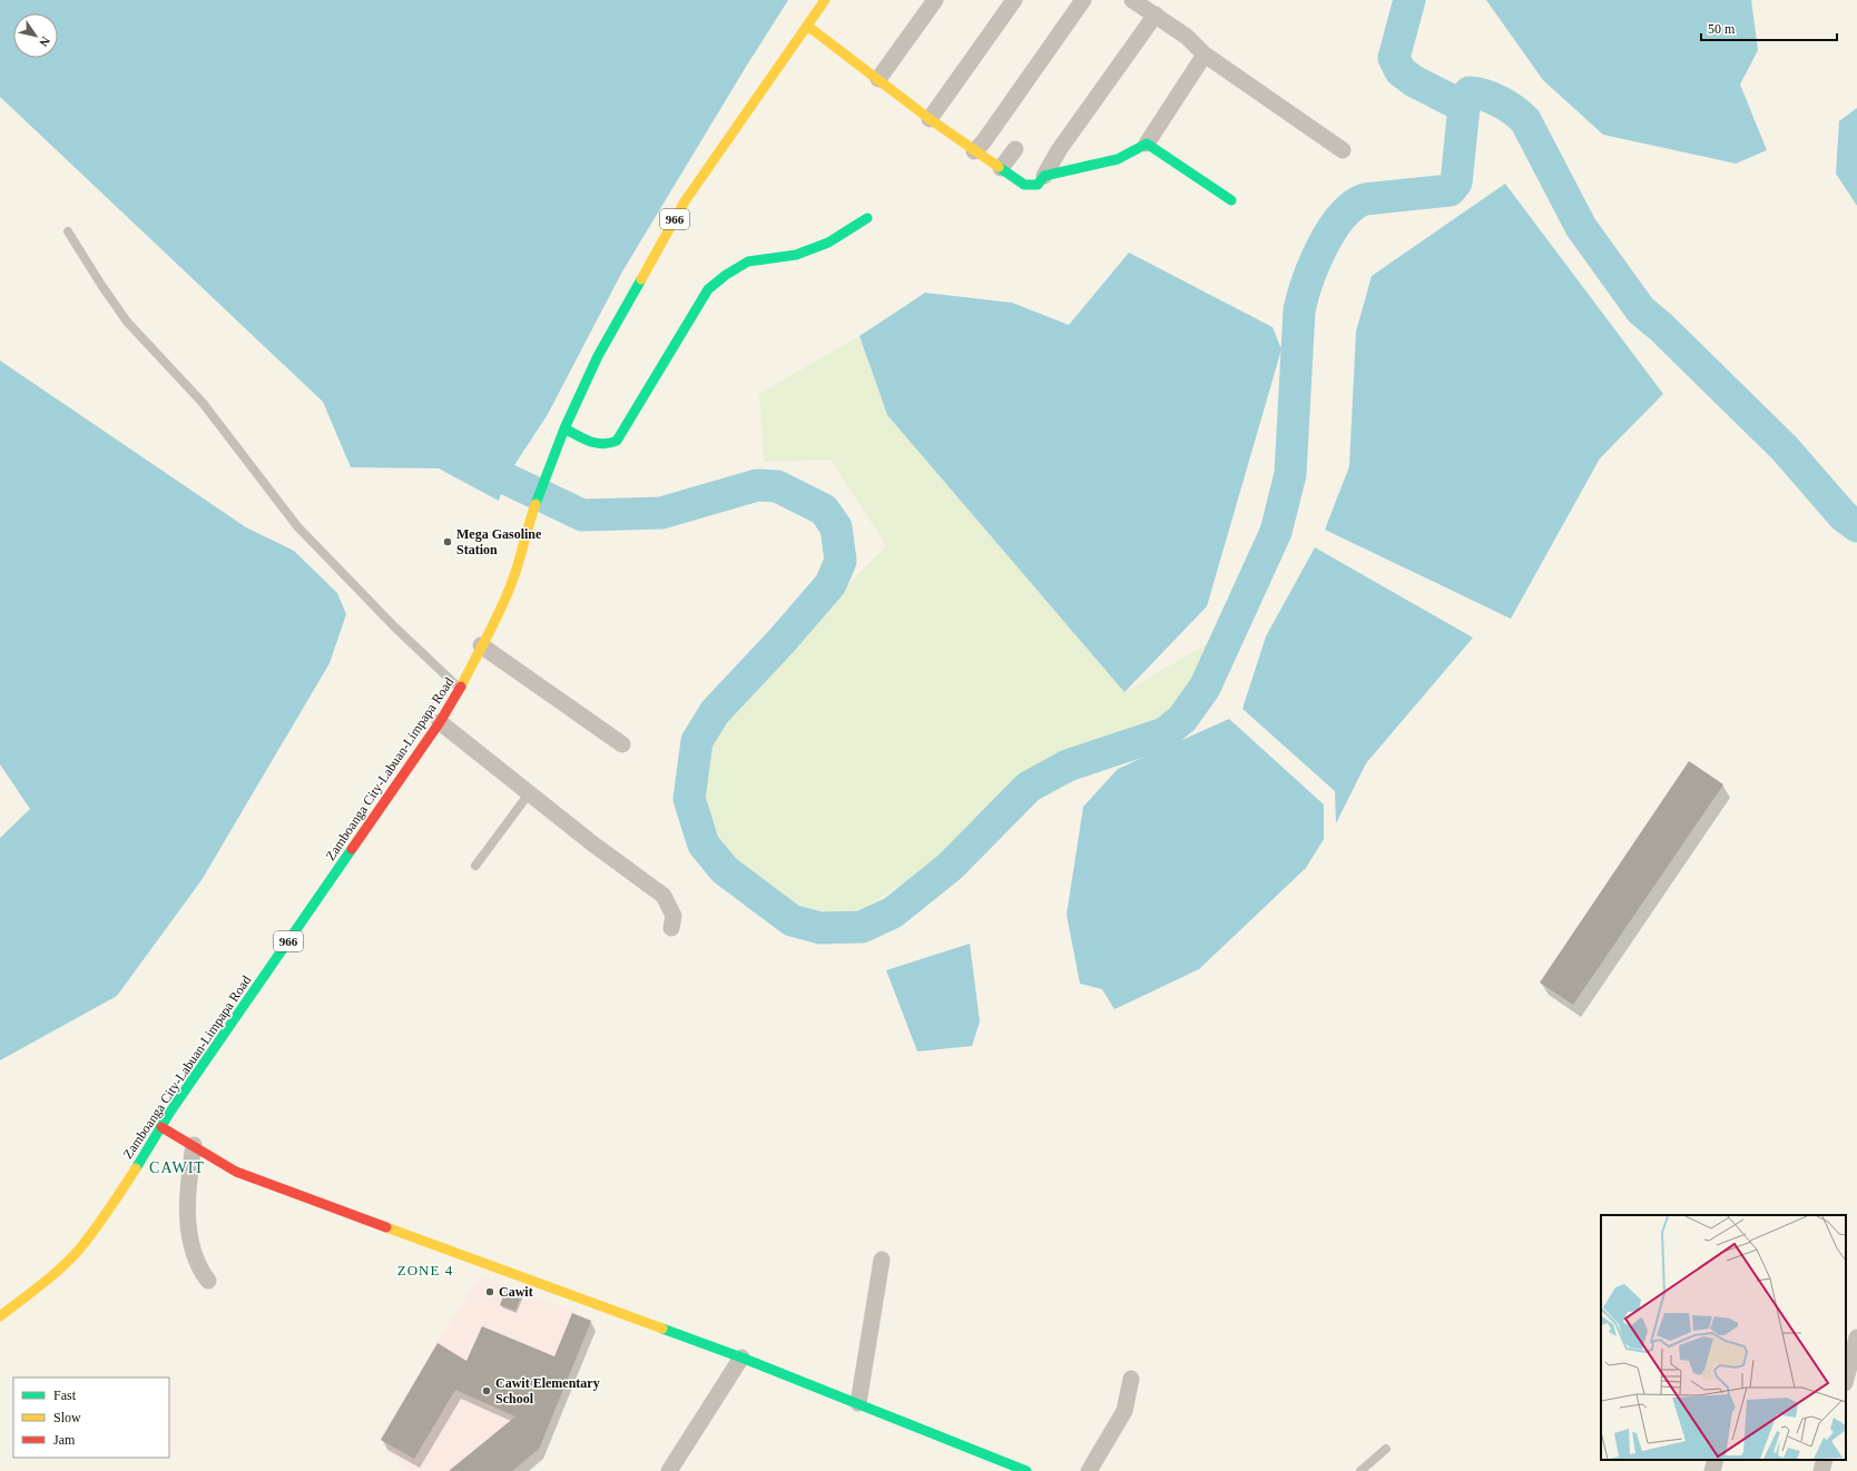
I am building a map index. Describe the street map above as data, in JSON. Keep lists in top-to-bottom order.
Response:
{
  "streets": {
    "street": ["966", "Zamboanga City-Labuan-Limpapa Road"]
  },
  "districts": ["CAWIT", "ZONE 4"],
  "places": ["Mega Gasoline Station", "Cawit", "Cawit Elementary School"],
  "legend": ["Fast", "Slow", "Jam"],
  "scale_bar": "50 m",
  "north": "bottom right"
}
